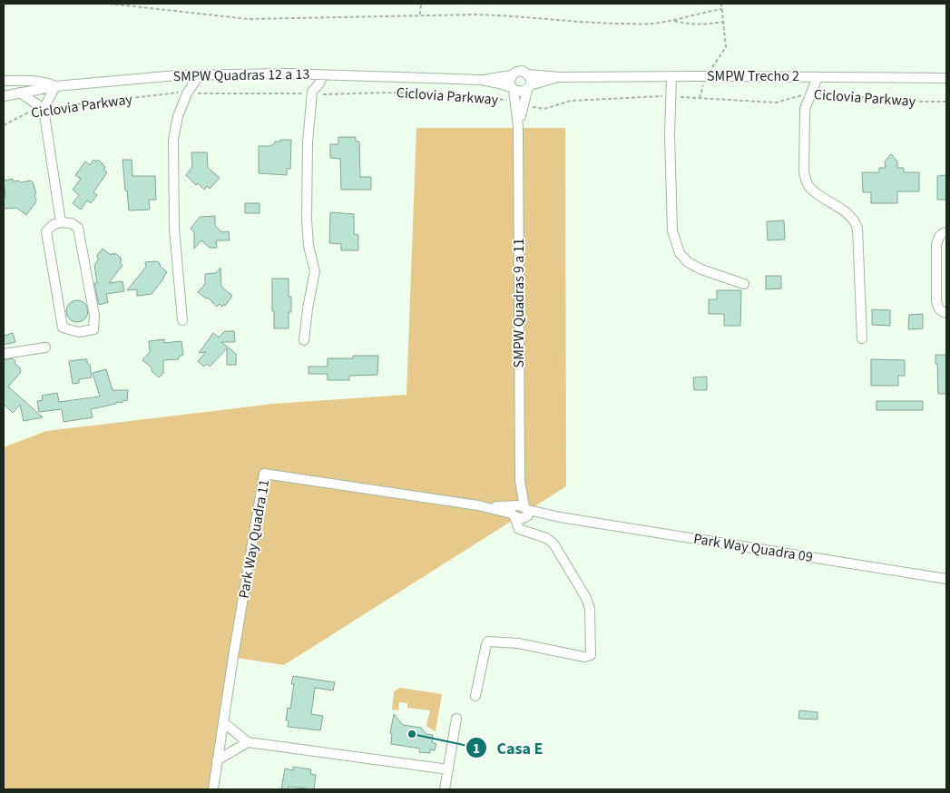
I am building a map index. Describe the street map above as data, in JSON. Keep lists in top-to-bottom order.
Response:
{
  "streets": {
    "street": [
      "SMPW Quadras 12 a 13",
      "SMPW Trecho 2",
      "SMPW Quadras 9 a 11",
      "Park Way Quadra 11",
      "Park Way Quadra 09"
    ],
    "path": ["Ciclovia Parkway"]
  },
  "crossings": [
    ["SMPW Quadras 12 a 13", "SMPW Quadras 9 a 11"],
    ["Ciclovia Parkway", "SMPW Quadras 9 a 11"],
    ["SMPW Quadras 9 a 11", "Park Way Quadra 11"],
    ["SMPW Quadras 9 a 11", "Park Way Quadra 09"],
    ["Park Way Quadra 11", "Park Way Quadra 09"]
  ],
  "places": ["Casa E"]
}
